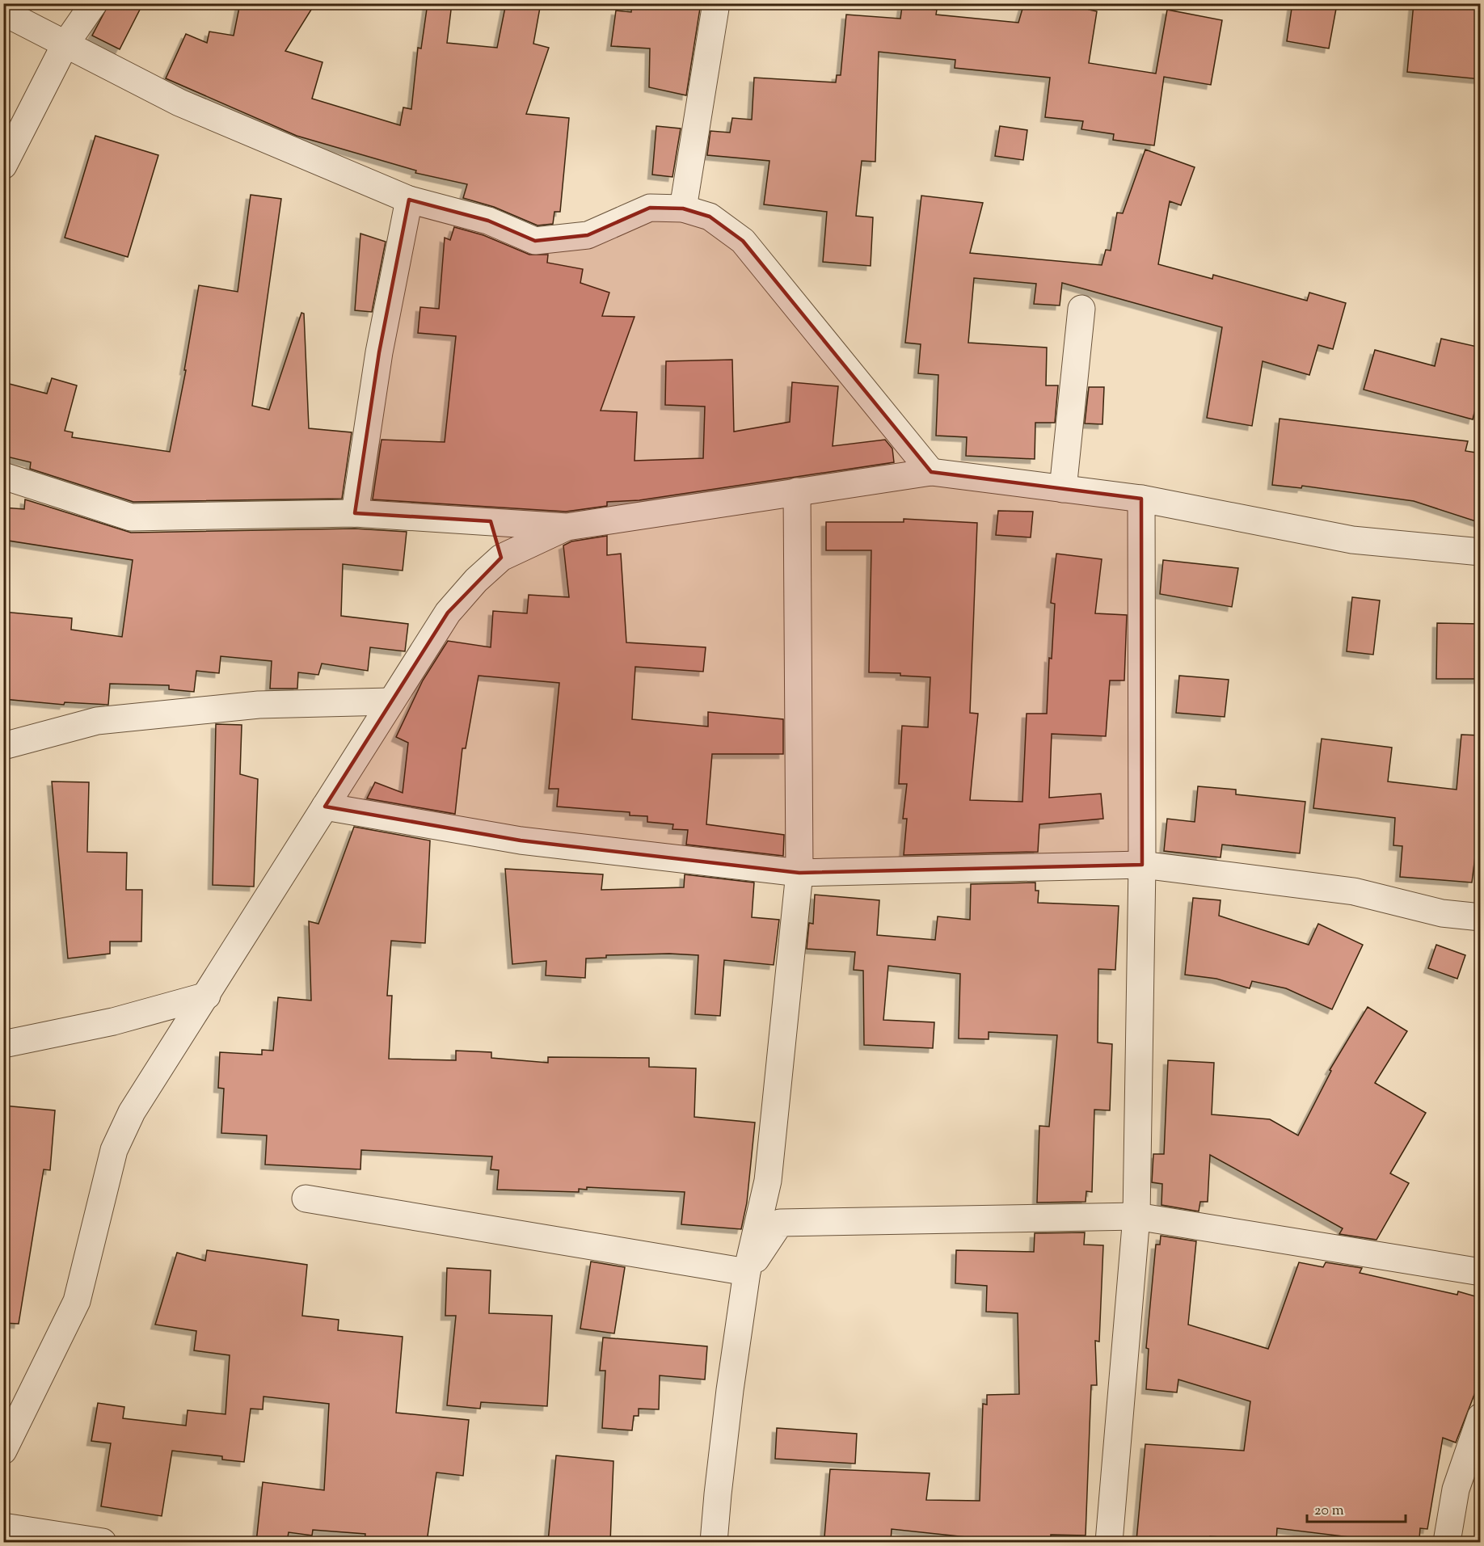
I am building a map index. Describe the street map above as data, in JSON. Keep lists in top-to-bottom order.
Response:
{
  "scale_bar": "20 m"
}
